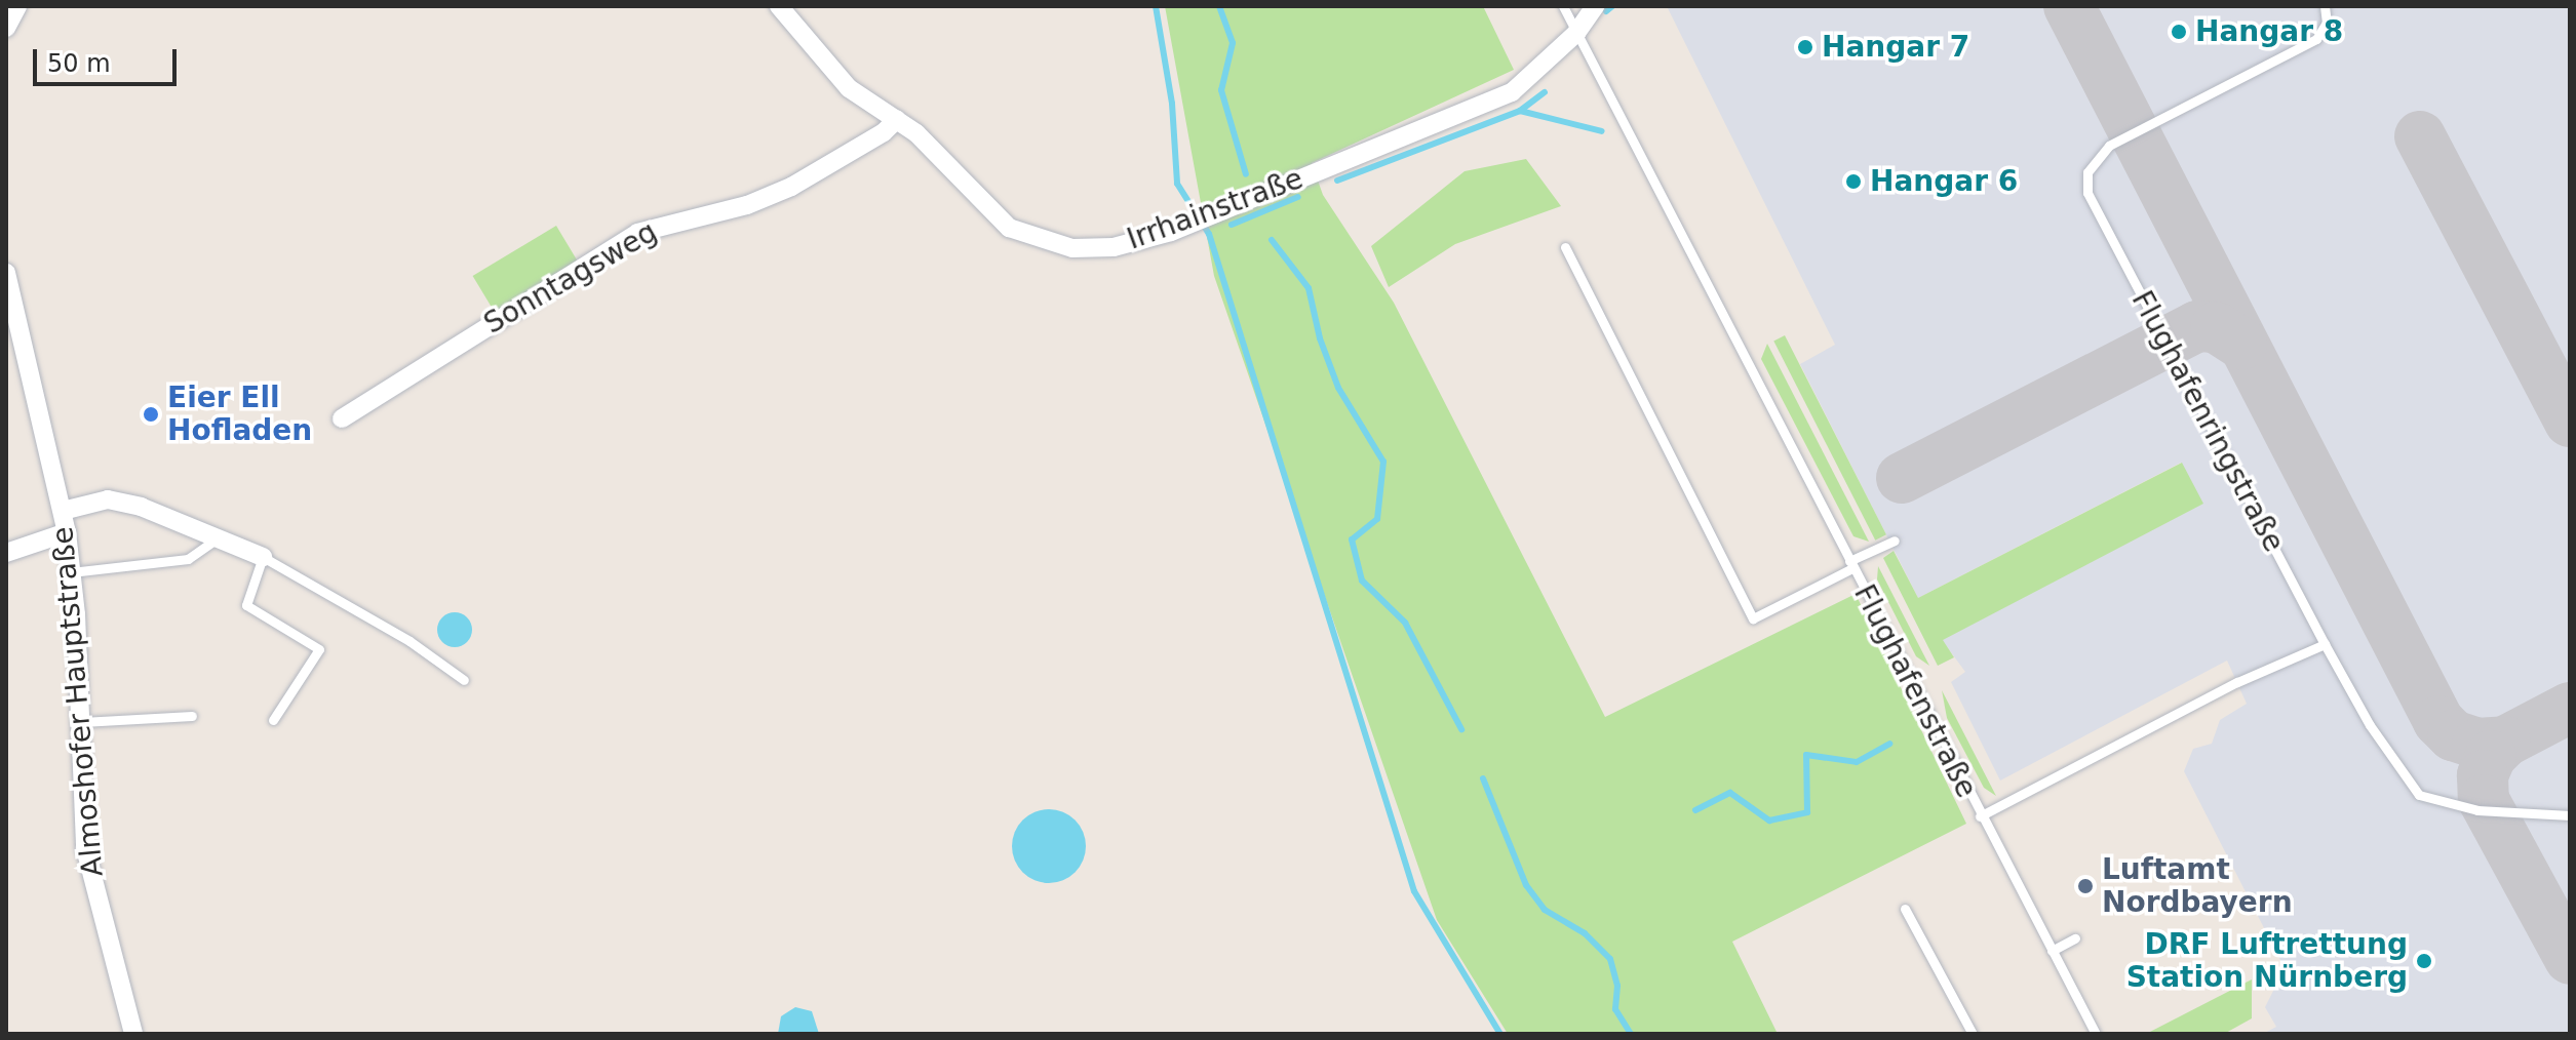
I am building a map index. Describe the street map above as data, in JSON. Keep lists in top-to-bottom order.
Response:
{
  "streets": {
    "street": ["Irrhainstraße", "Sonntagsweg", "Almoshofer Hauptstraße"],
    "lane": ["Flughafenringstraße", "Flughafenstraße"]
  },
  "crossings": [
    ["Irrhainstraße", "Sonntagsweg"],
    ["Irrhainstraße", "Flughafenstraße"]
  ],
  "places": [
    "Hangar 8",
    "Hangar 7",
    "Hangar 6",
    "Eier Ell Hofladen",
    "Luftamt Nordbayern",
    "DRF Luftrettung Station Nürnberg"
  ],
  "scale_bar": "50 m"
}
